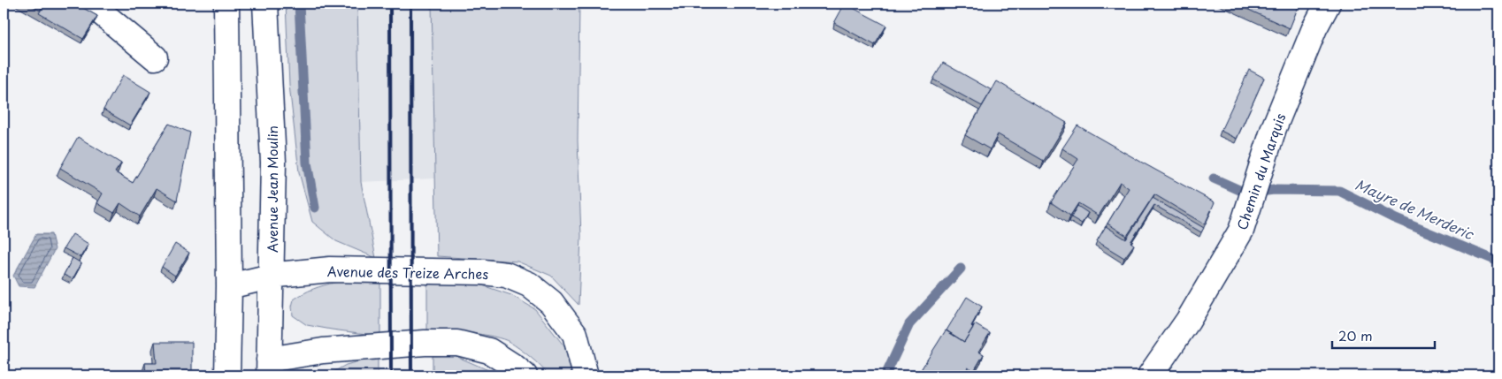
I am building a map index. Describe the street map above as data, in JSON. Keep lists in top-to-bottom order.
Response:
{
  "streets": {
    "street": ["Chemin du Marquis", "Avenue Jean Moulin", "Avenue des Treize Arches"]
  },
  "crossings": [
    ["Avenue Jean Moulin", "Avenue des Treize Arches"]
  ],
  "water": ["Mayre de Merderic"],
  "scale_bar": "20 m"
}
